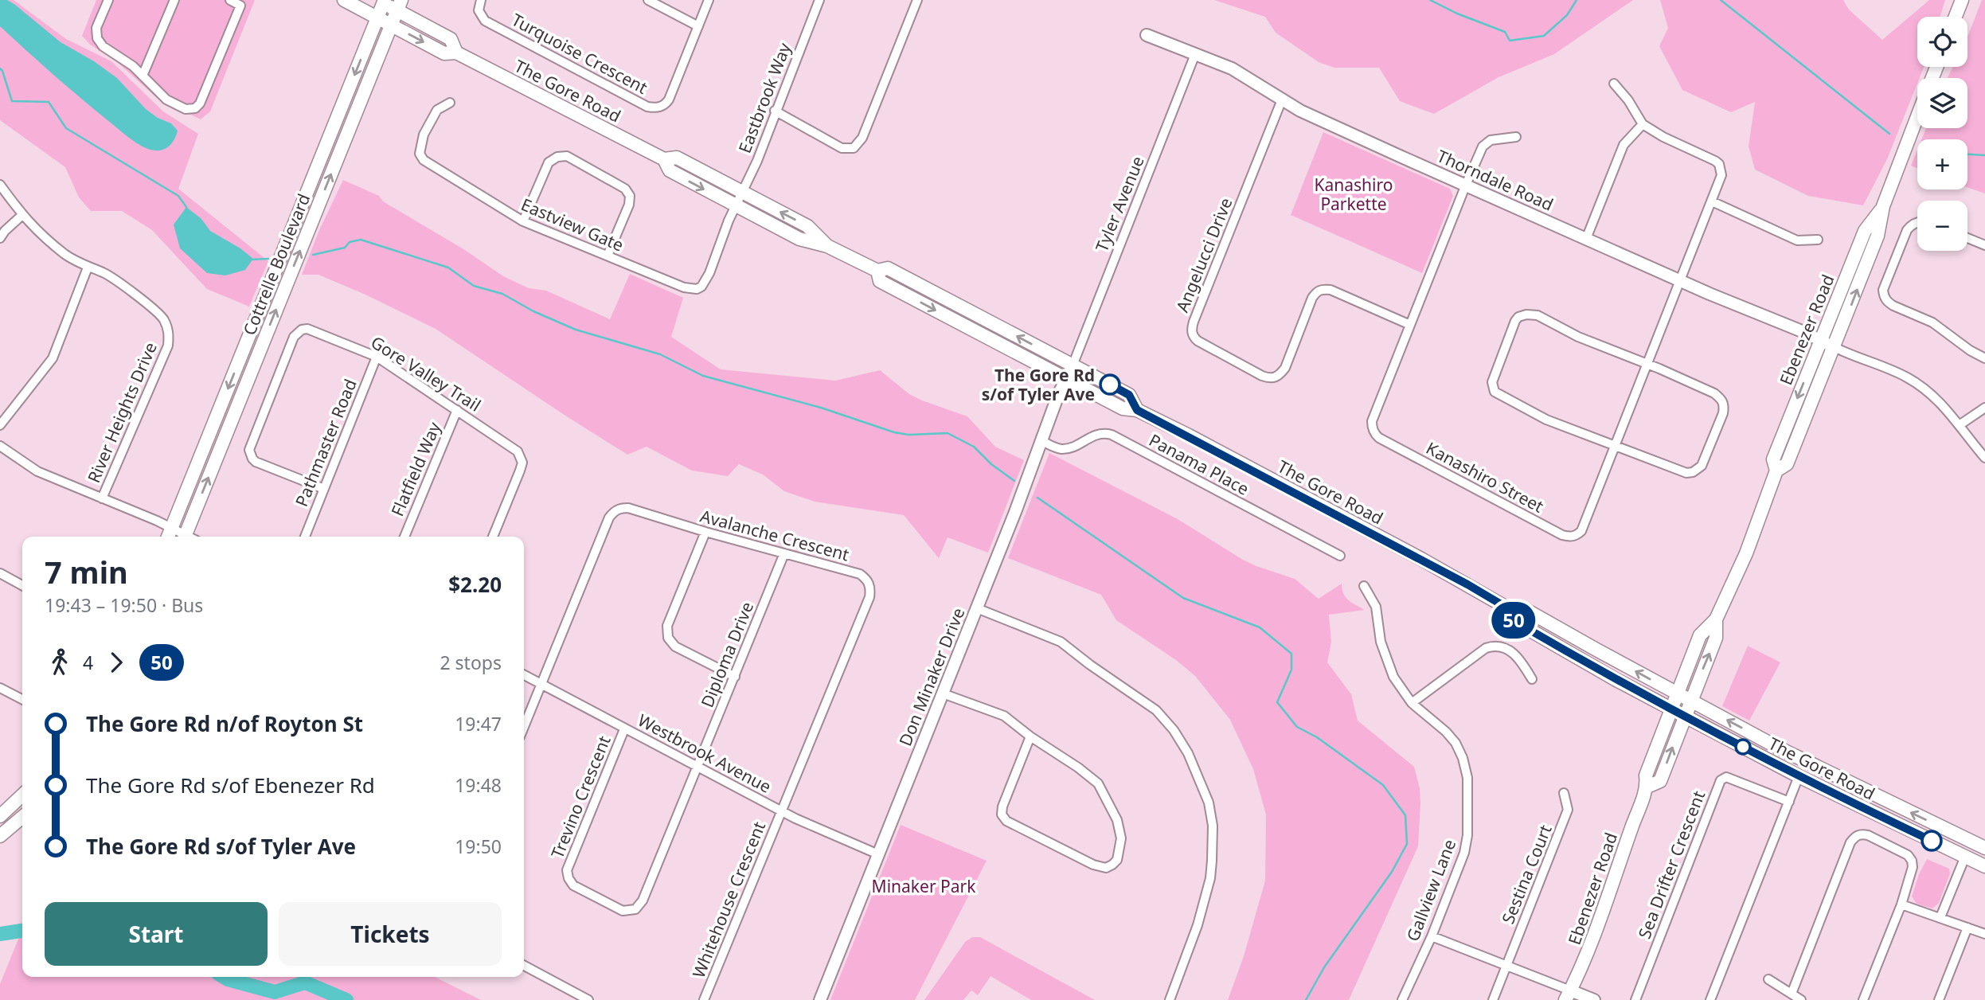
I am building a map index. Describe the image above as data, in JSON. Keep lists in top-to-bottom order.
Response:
{
  "streets": {
    "main road": ["The Gore Road", "Cottrelle Boulevard", "Ebenezer Road"],
    "street": [
      "Turquoise Crescent",
      "Eastbrook Way",
      "Thorndale Road",
      "Tyler Avenue",
      "Eastview Gate",
      "Angelucci Drive",
      "Gore Valley Trail",
      "River Heights Drive",
      "Pathmaster Road",
      "Panama Place",
      "Flatfield Way",
      "Kanashiro Street",
      "Avalanche Crescent",
      "Diploma Drive",
      "Don Minaker Drive",
      "Westbrook Avenue",
      "Trevino Crescent",
      "Sea Drifter Crescent",
      "Sestina Court",
      "Gallview Lane",
      "Whitehouse Crescent"
    ]
  },
  "crossings": [
    ["The Gore Road", "Eastbrook Way"],
    ["The Gore Road", "Tyler Avenue"],
    ["The Gore Road", "Eastview Gate"],
    ["The Gore Road", "Cottrelle Boulevard"],
    ["The Gore Road", "Ebenezer Road"],
    ["The Gore Road", "Don Minaker Drive"],
    ["Eastbrook Way", "Eastview Gate"],
    ["Thorndale Road", "Tyler Avenue"],
    ["Thorndale Road", "Angelucci Drive"],
    ["Thorndale Road", "Ebenezer Road"],
    ["Thorndale Road", "Kanashiro Street"],
    ["Tyler Avenue", "Don Minaker Drive"],
    ["Angelucci Drive", "Kanashiro Street"],
    ["Gore Valley Trail", "Pathmaster Road"],
    ["Gore Valley Trail", "Flatfield Way"],
    ["Panama Place", "Don Minaker Drive"],
    ["Avalanche Crescent", "Diploma Drive"],
    ["Avalanche Crescent", "Westbrook Avenue"],
    ["Avalanche Crescent", "Whitehouse Crescent"],
    ["Diploma Drive", "Westbrook Avenue"],
    ["Diploma Drive", "Trevino Crescent"],
    ["Don Minaker Drive", "Westbrook Avenue"],
    ["Westbrook Avenue", "Trevino Crescent"],
    ["Westbrook Avenue", "Whitehouse Crescent"]
  ],
  "parks": ["Kanashiro Parkette", "Minaker Park"],
  "places": ["The Gore Rd s/of Tyler Ave"],
  "lines": ["bus line 50"],
  "page": {
    "on_map": "50",
    "map_buttons": ["+", "−"],
    "heading": ["7 min", "19:43 – 19:50 · Bus", "$2.20"],
    "legs": ["4", "50", "2 stops"],
    "list": [
      {
        "name": "The Gore Rd n/of Royton St",
        "value": "19:47"
      },
      {
        "name": "The Gore Rd s/of Ebenezer Rd",
        "value": "19:48"
      },
      {
        "name": "The Gore Rd s/of Tyler Ave",
        "value": "19:50"
      }
    ],
    "buttons": ["Start", "Tickets"]
  }
}
